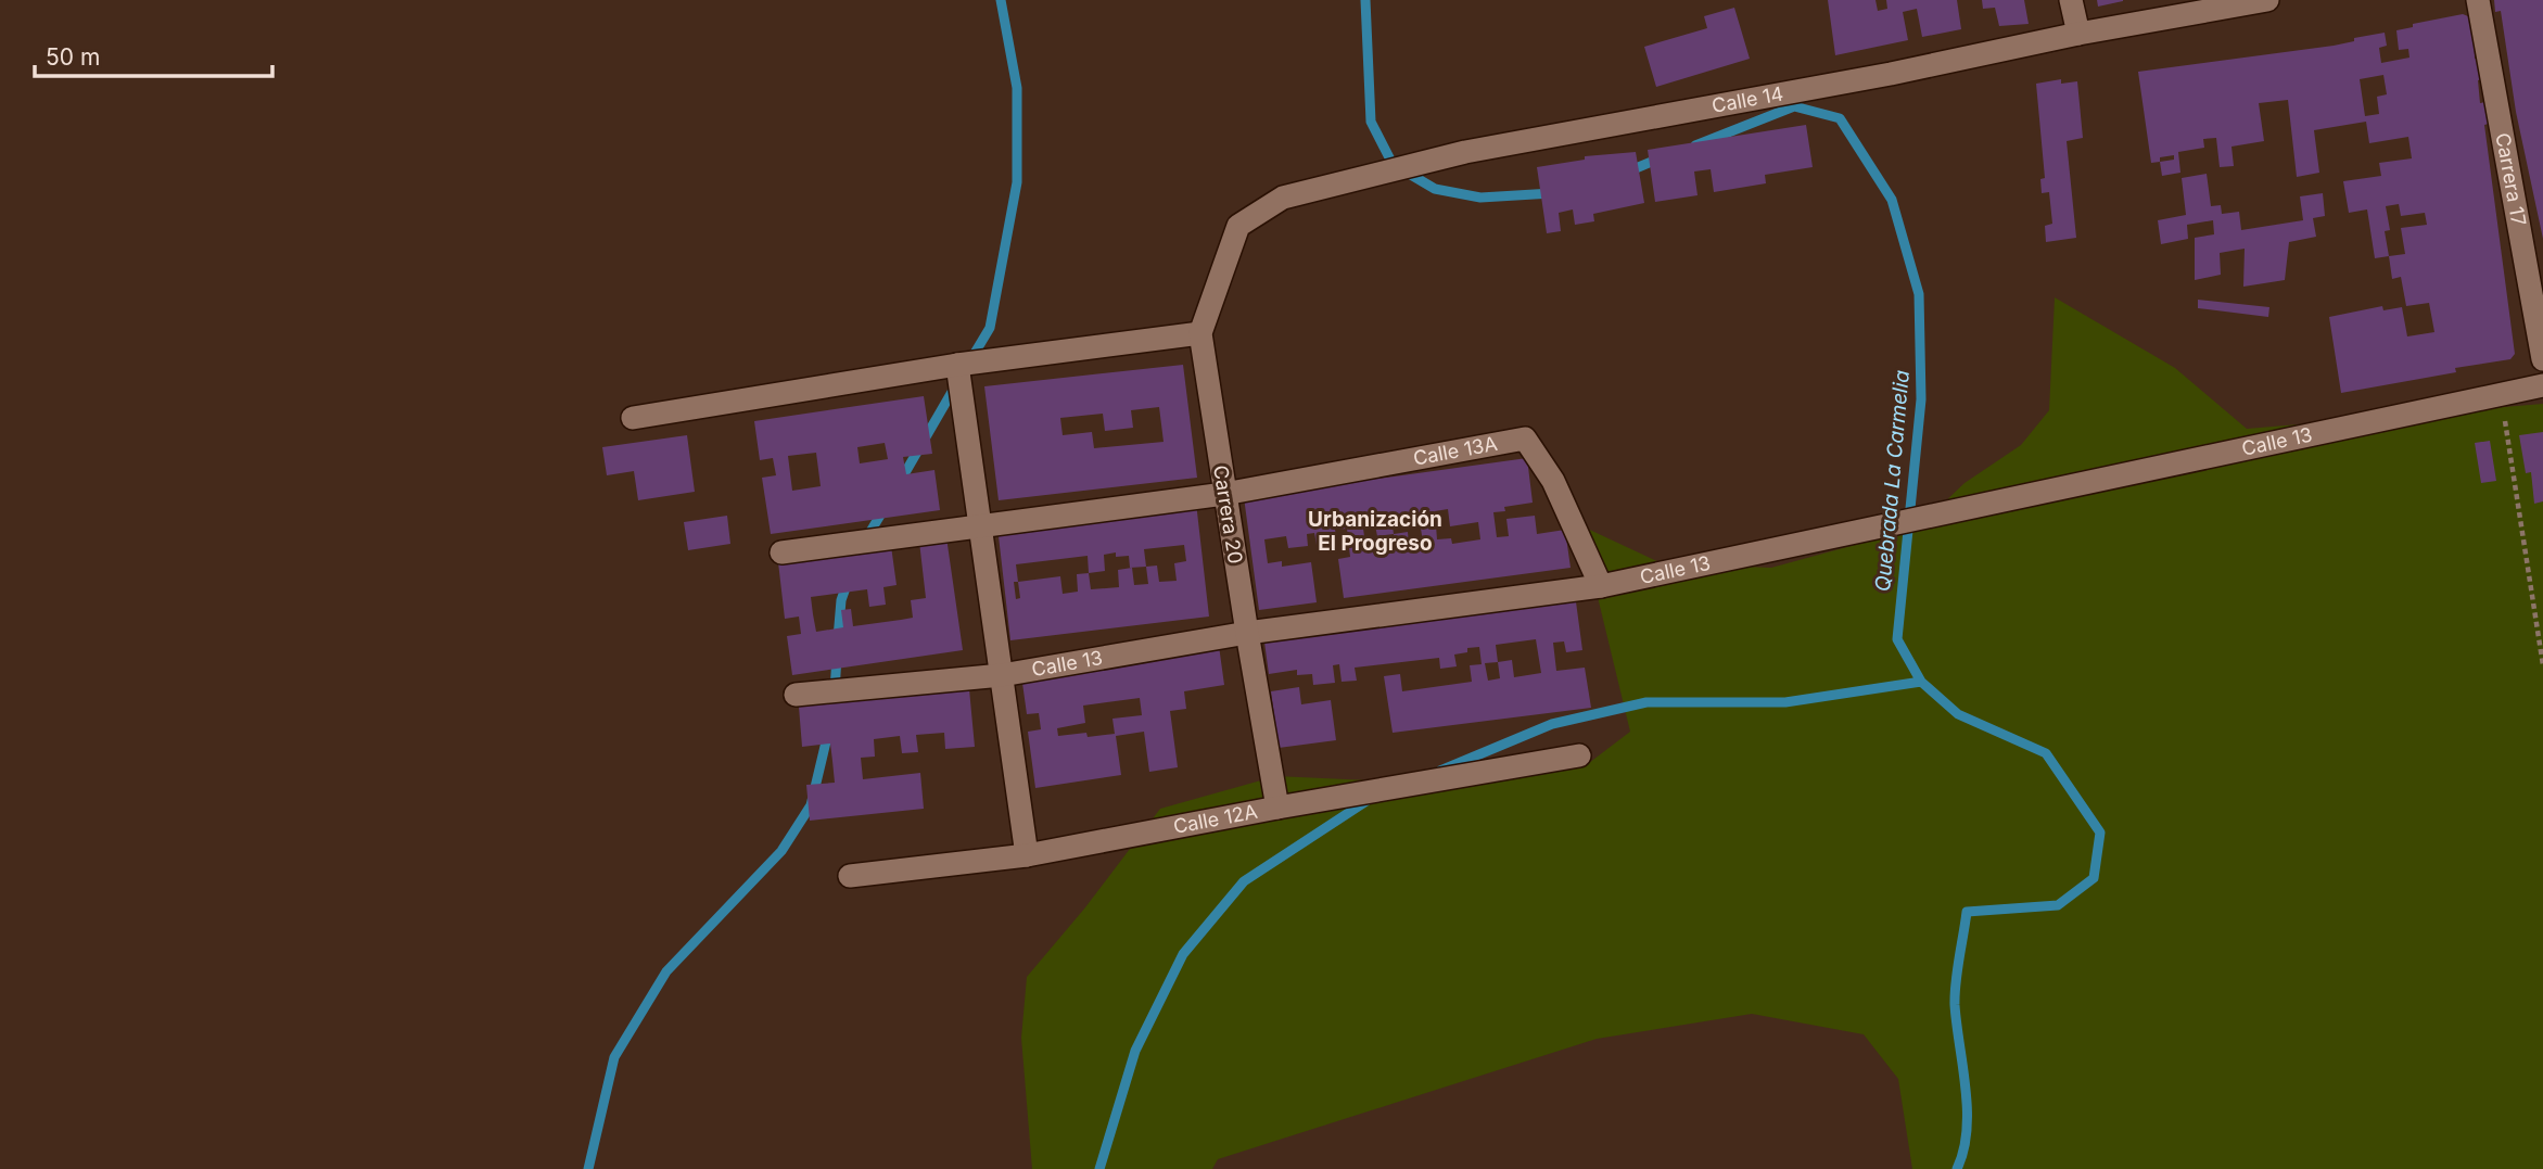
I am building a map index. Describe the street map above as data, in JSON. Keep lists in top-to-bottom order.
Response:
{
  "streets": {
    "street": [
      "Calle 14",
      "Carrera 17",
      "Calle 13",
      "Calle 13A",
      "Carrera 20",
      "Calle 12A"
    ]
  },
  "crossings": [
    ["Calle 14", "Carrera 20"],
    ["Calle 13", "Calle 13A"],
    ["Calle 13", "Carrera 20"],
    ["Calle 13A", "Carrera 20"],
    ["Carrera 20", "Calle 12A"]
  ],
  "districts": ["Urbanización El Progreso"],
  "water": ["Quebrada La Carmelia"],
  "scale_bar": "50 m"
}
